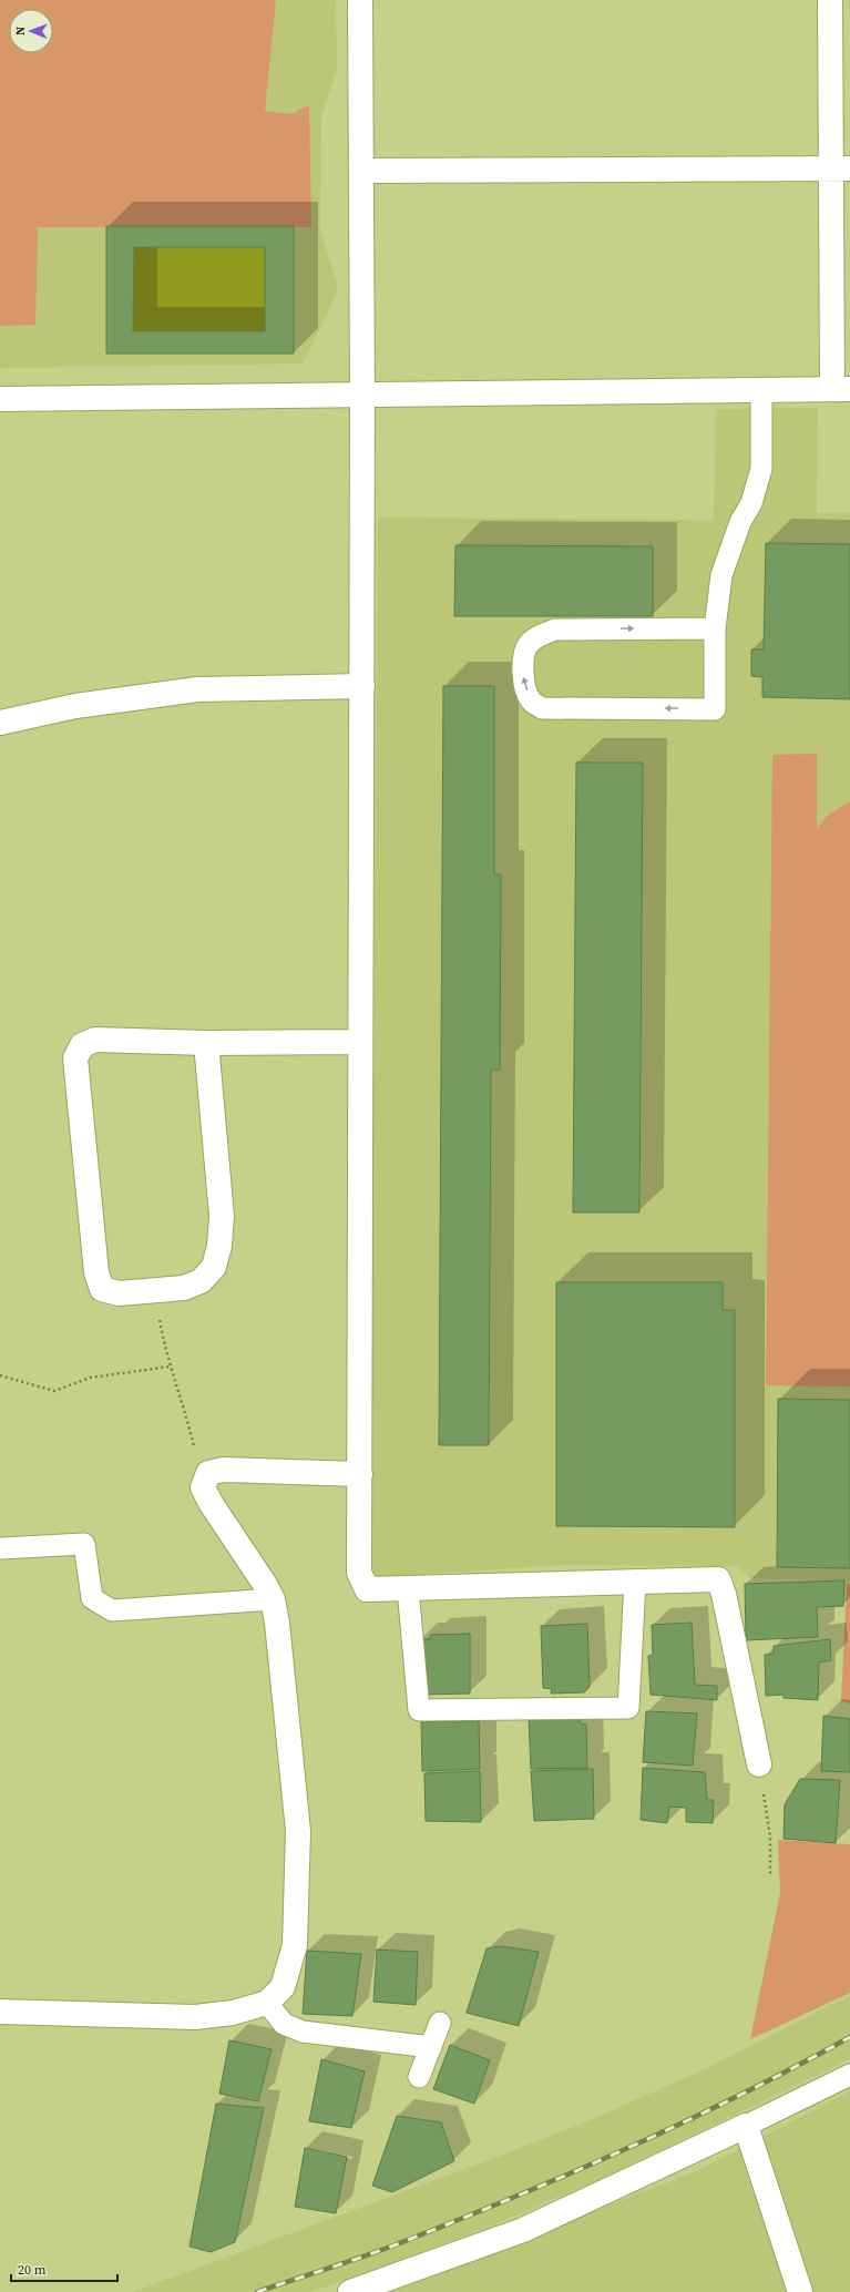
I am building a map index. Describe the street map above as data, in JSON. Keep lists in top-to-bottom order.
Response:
{
  "scale_bar": "20 m",
  "north": "left"
}
